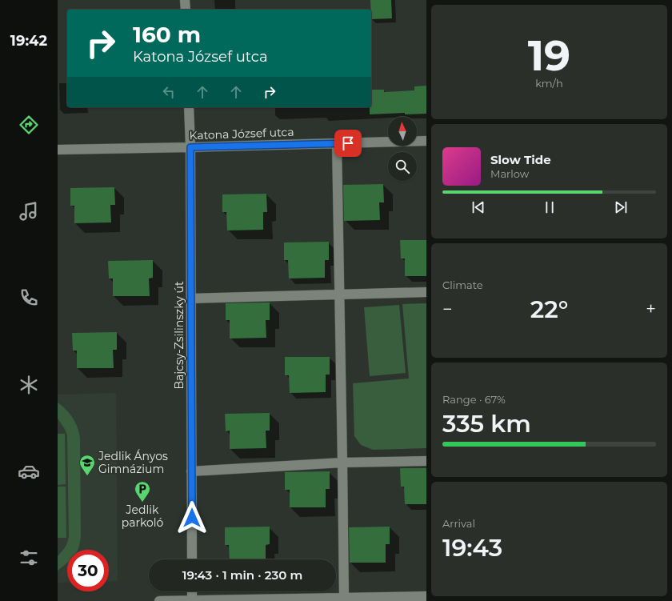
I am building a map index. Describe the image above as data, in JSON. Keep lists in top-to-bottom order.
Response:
{
  "streets": {
    "street": ["Katona József utca", "Bajcsy-Zsilinszky út"]
  },
  "crossings": [
    ["Katona József utca", "Bajcsy-Zsilinszky út"]
  ],
  "places": {
    "school or university": ["Jedlik Ányos Gimnázium"],
    "parking": ["Jedlik parkoló"]
  },
  "north": "top",
  "page": {
    "tabs": "19:42",
    "tile": [
      ["19", "km/h"],
      "Climate",
      ["Range · 67%", "335 km"],
      ["Arrival", "19:43"]
    ],
    "turn": ["160 m", "Katona József utca"],
    "song": ["Slow Tide", "Marlow"],
    "heat": ["−", "22°", "+"],
    "limit": "30",
    "trip": "19:43 · 1 min · 230 m"
  }
}
